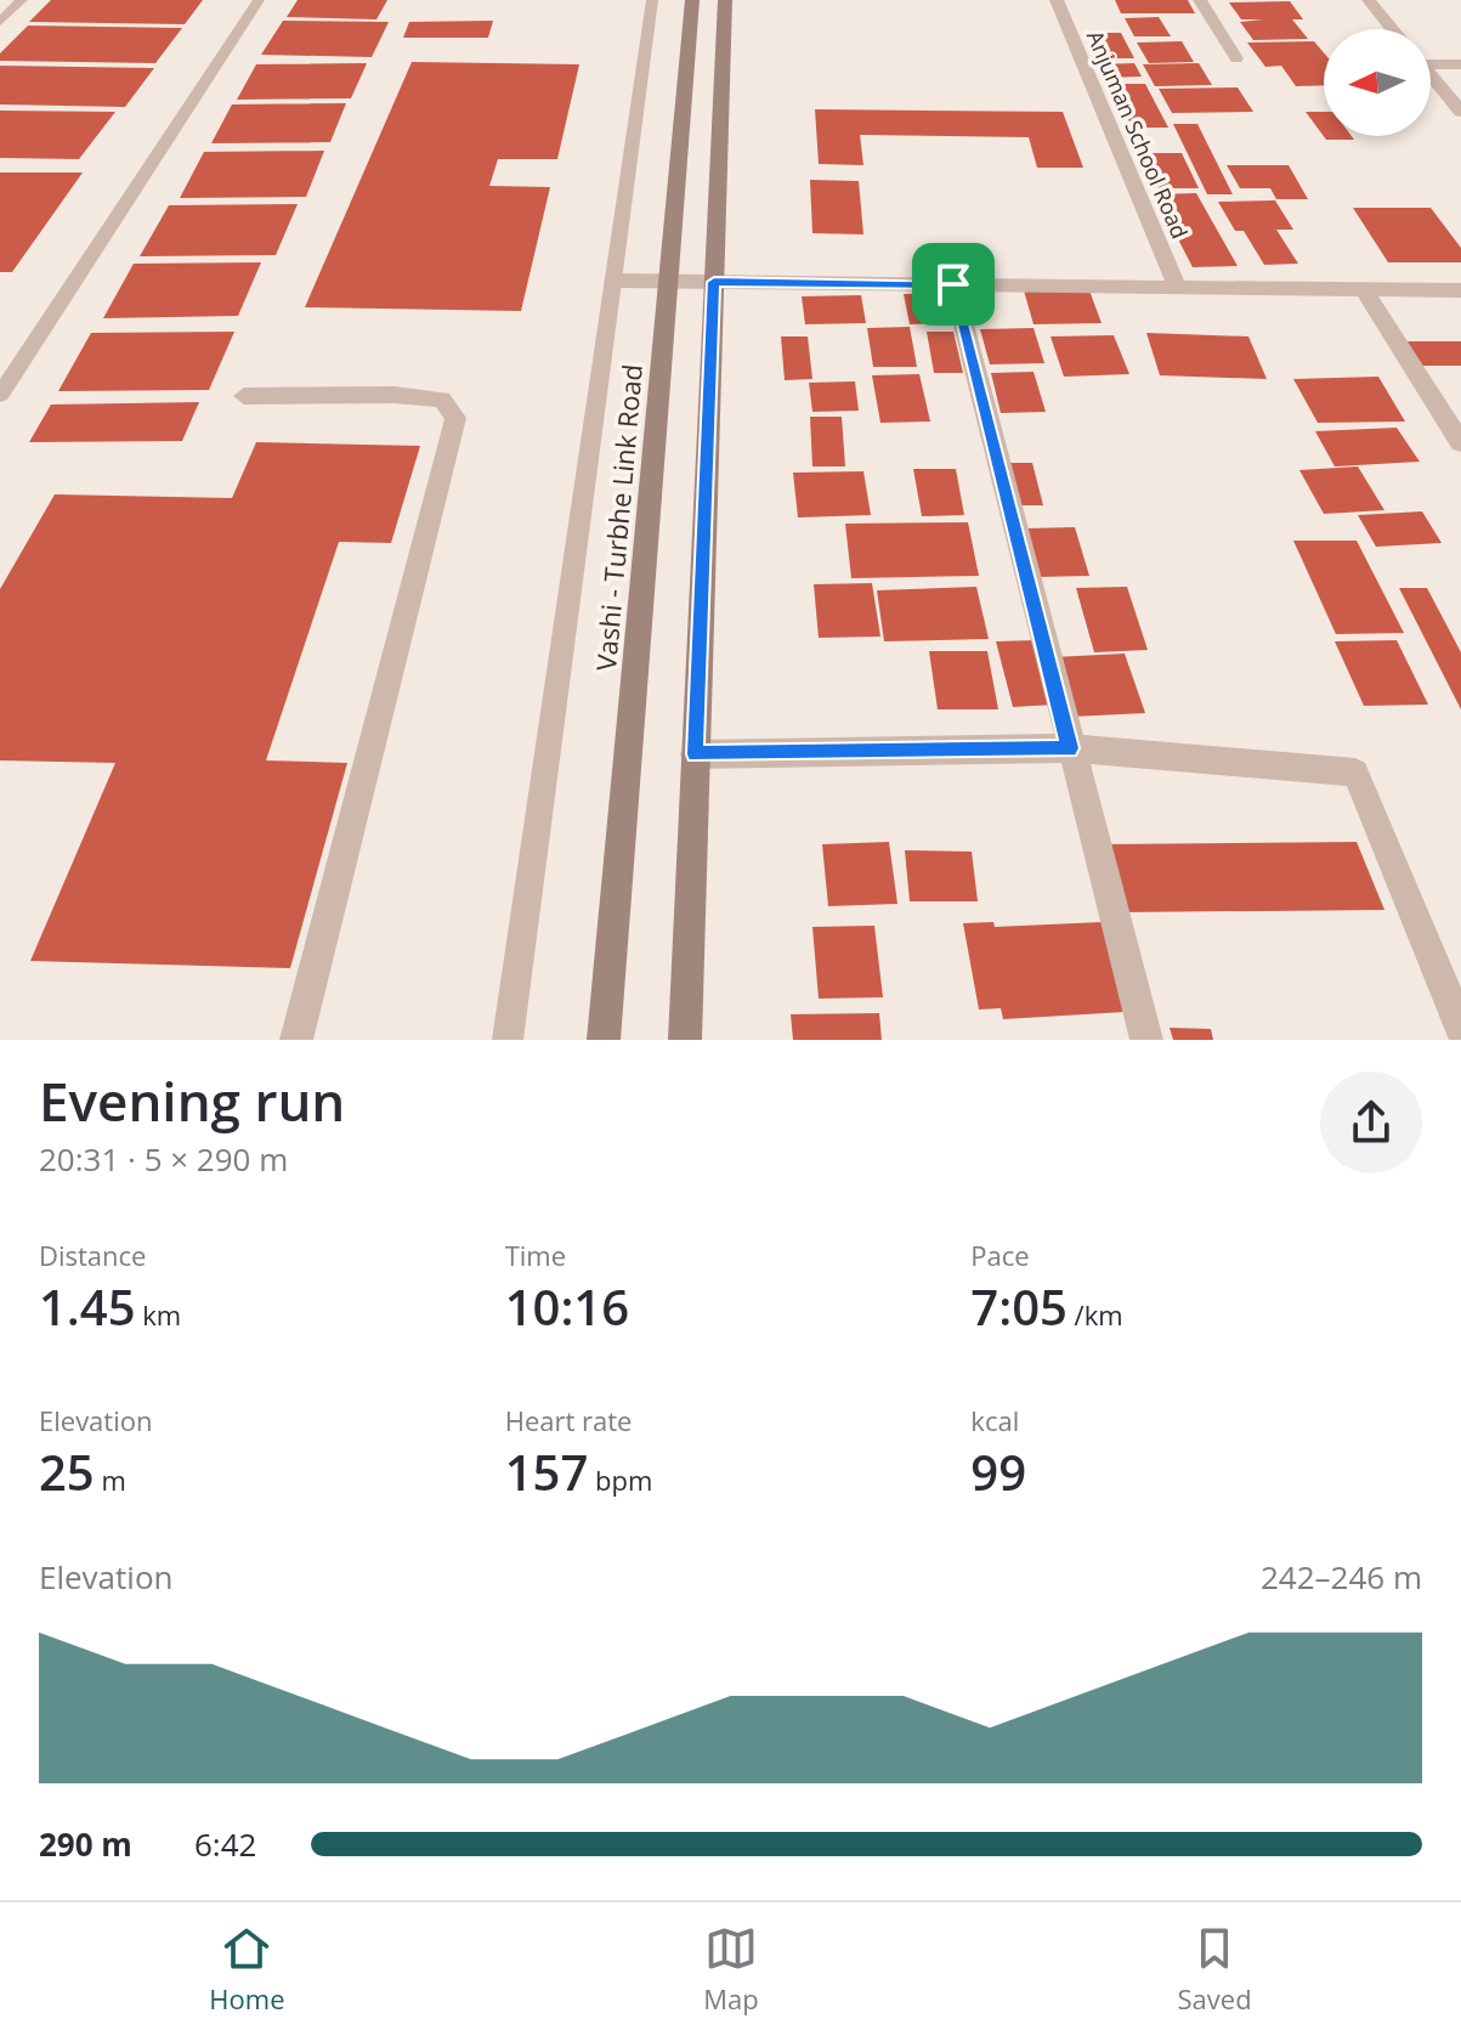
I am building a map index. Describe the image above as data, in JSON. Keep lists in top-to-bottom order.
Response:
{
  "streets": {
    "main road": ["Vashi - Turbhe Link Road"],
    "street": ["Anjuman School Road"]
  },
  "north": "left",
  "page": {
    "heading": ["Evening run", "20:31 · 5 × 290 m"],
    "stats": [
      ["Distance", "1.45 km"],
      ["Time", "10:16"],
      ["Pace", "7:05 /km"],
      ["Elevation", "25 m"],
      ["Heart rate", "157 bpm"],
      ["kcal", "99"]
    ],
    "chart": ["Elevation", "242–246 m"],
    "list": [
      {
        "name": "290 m",
        "note": "6:42"
      }
    ],
    "tabs": ["Home", "Map", "Saved"]
  }
}
